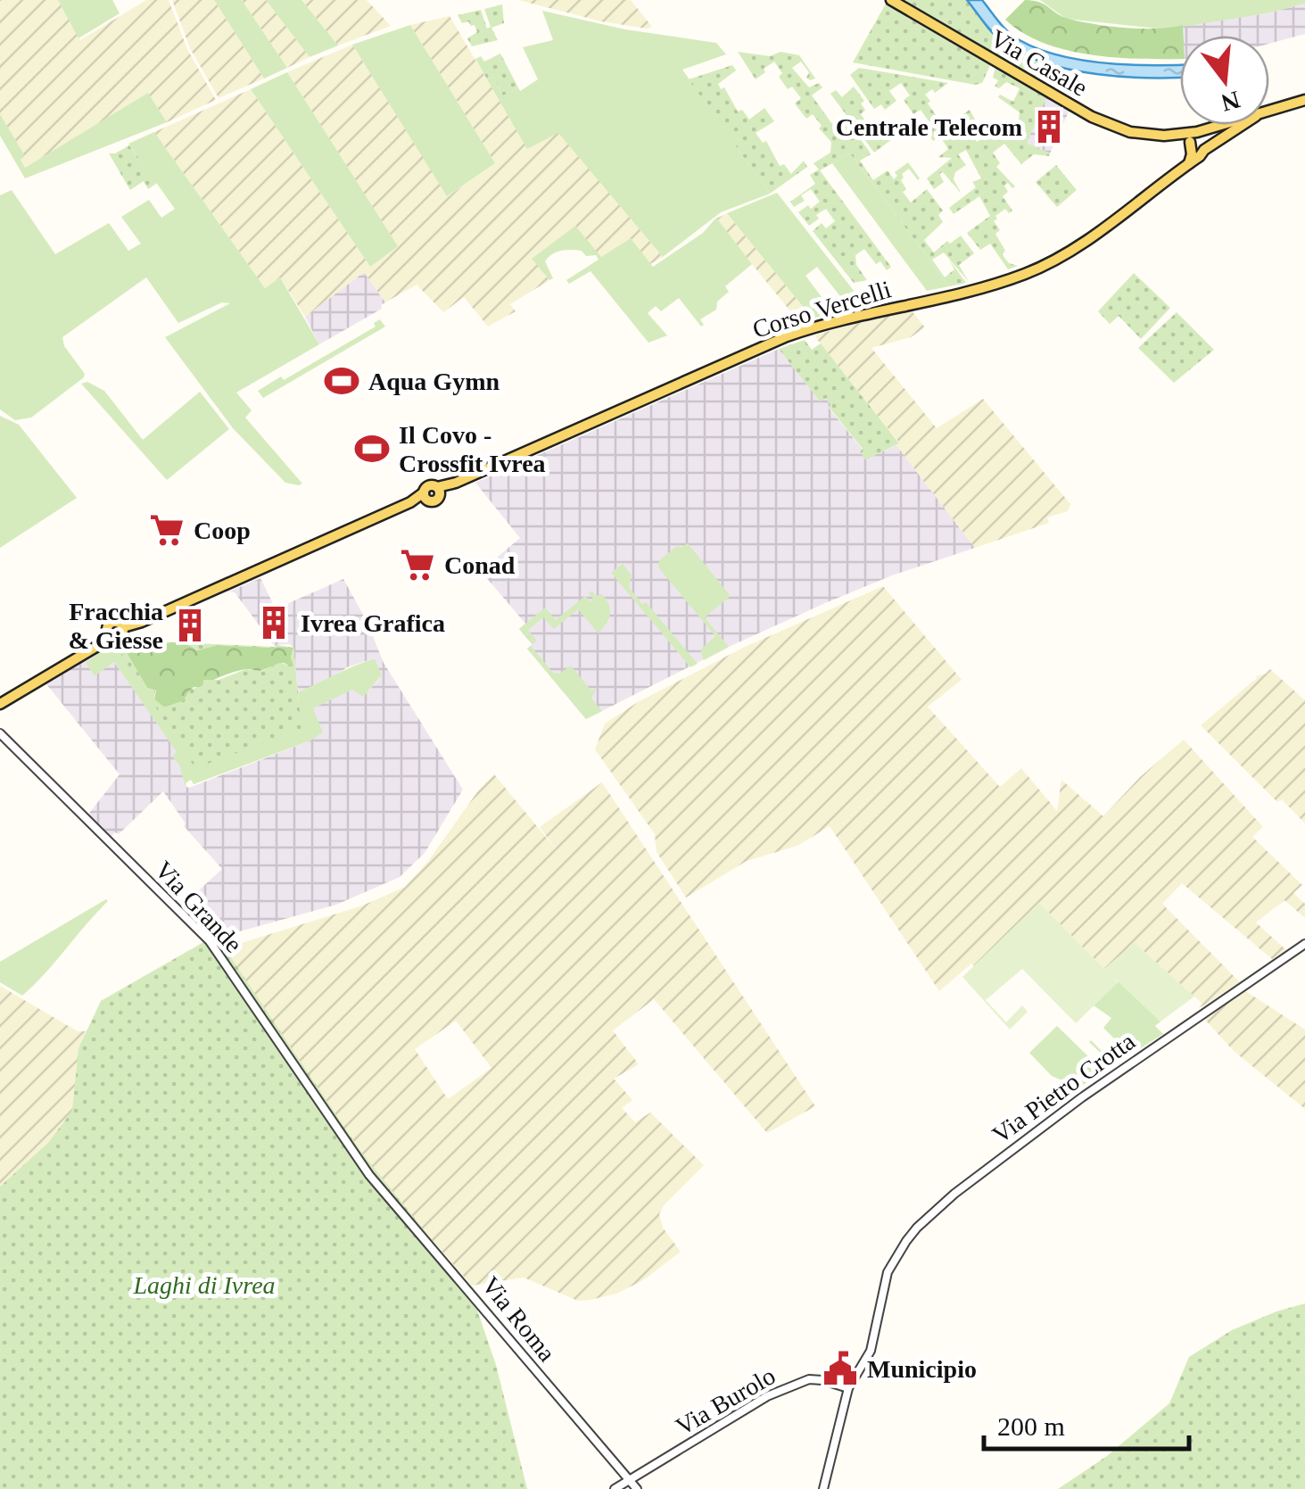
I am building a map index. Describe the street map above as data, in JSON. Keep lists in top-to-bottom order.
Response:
{
  "streets": {
    "main road": ["Via Casale", "Corso Vercelli"],
    "street": [
      "Via Grande",
      "Via Pietro Crotta",
      "Via Roma",
      "Via Burolo"
    ]
  },
  "crossings": [
    ["Via Casale", "Corso Vercelli"],
    ["Via Grande", "Via Roma"],
    ["Via Pietro Crotta", "Via Burolo"],
    ["Via Roma", "Via Burolo"]
  ],
  "parks": ["Laghi di Ivrea"],
  "places": {
    "building": ["Centrale Telecom", "Ivrea Grafica", "Fracchia & Giesse"],
    "sports": ["Aqua Gymn", "Il Covo - Crossfit Ivrea"],
    "supermarket": ["Coop", "Conad"],
    "public building": ["Municipio"]
  },
  "scale_bar": "200 m",
  "north": "bottom"
}
